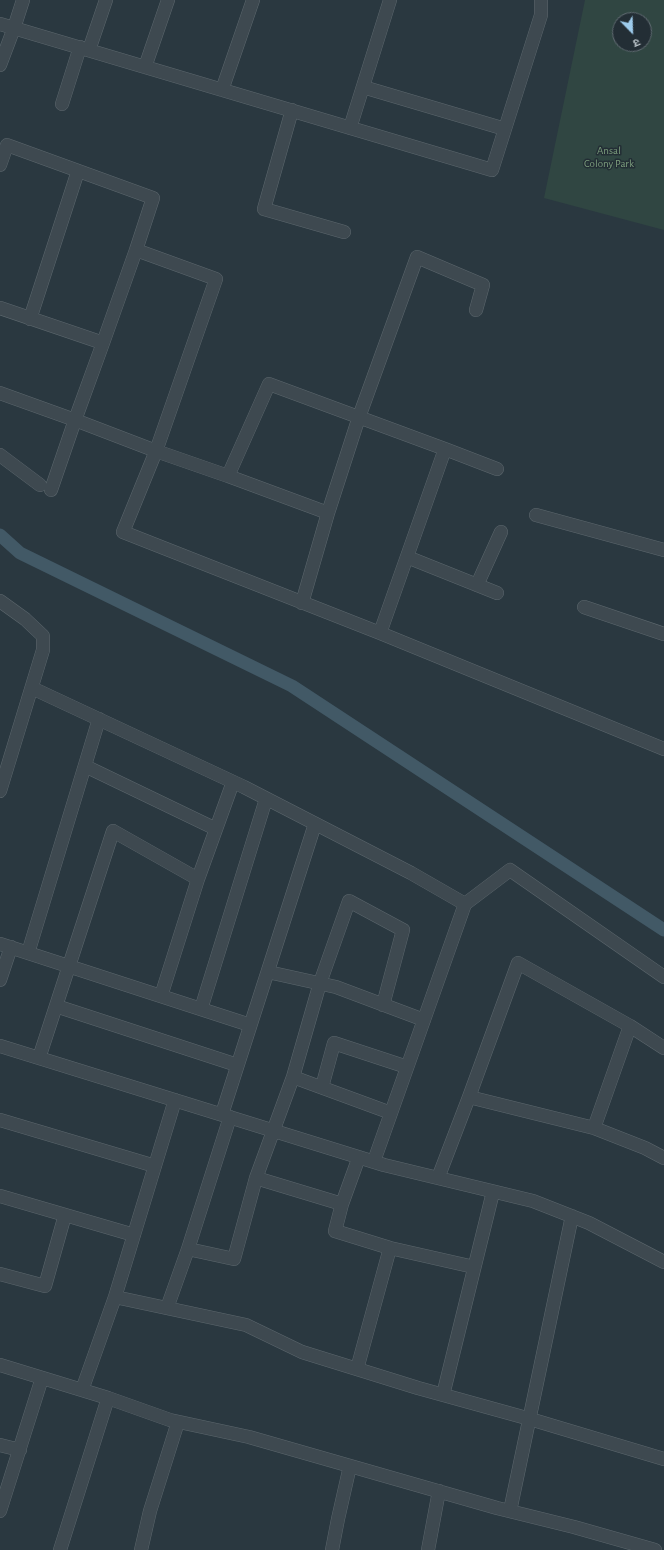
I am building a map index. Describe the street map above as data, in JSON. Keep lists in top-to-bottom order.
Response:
{
  "parks": ["Ansal Colony Park"],
  "north": "bottom right"
}
